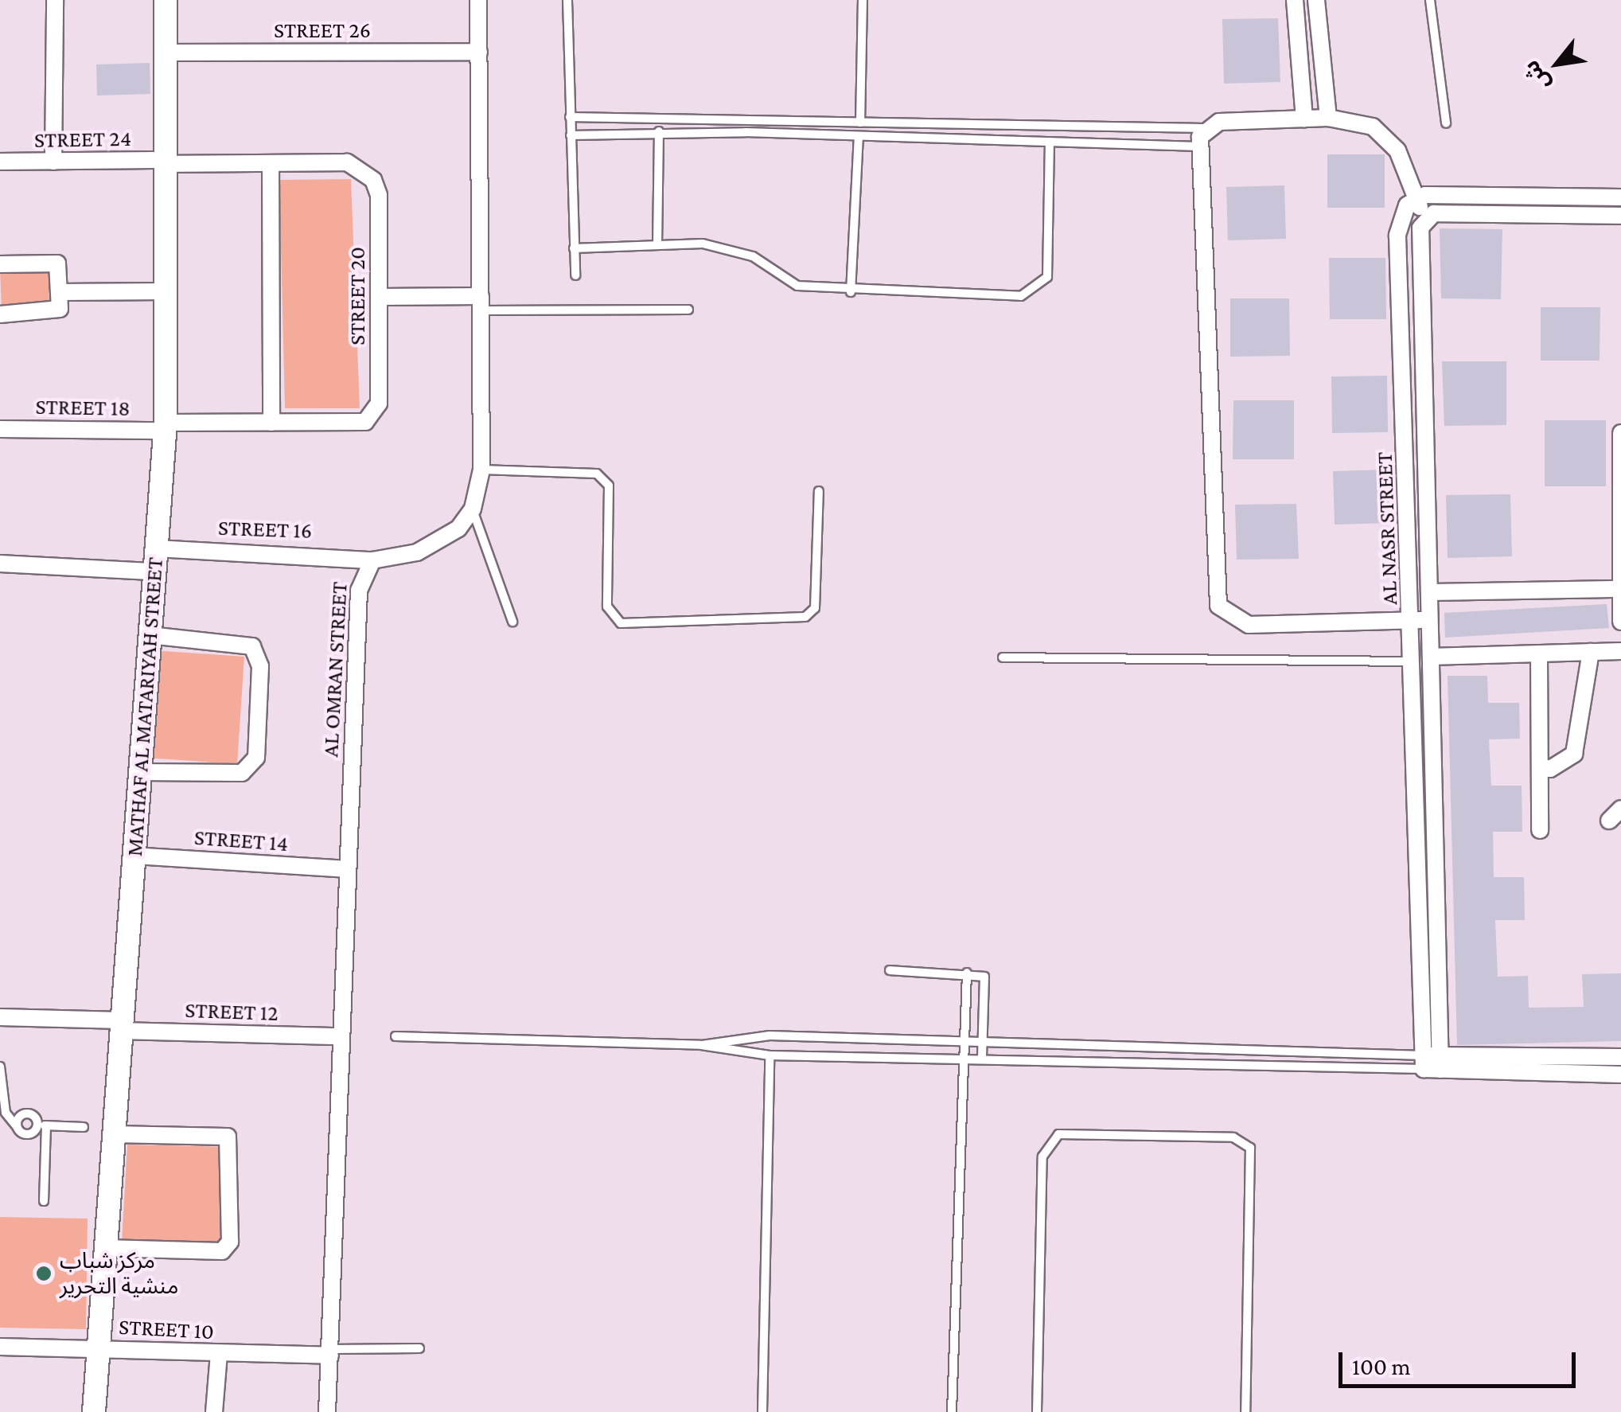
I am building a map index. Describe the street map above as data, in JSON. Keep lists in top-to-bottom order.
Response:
{
  "streets": {
    "street": [
      "STREET 26",
      "STREET 24",
      "STREET 20",
      "STREET 18",
      "AL NASR STREET",
      "STREET 16",
      "AL OMRAN STREET",
      "MATHAF AL MATARIYAH STREET",
      "STREET 14",
      "STREET 12",
      "STREET 10"
    ]
  },
  "crossings": [
    ["STREET 26", "MATHAF AL MATARIYAH STREET"],
    ["STREET 24", "STREET 20"],
    ["STREET 24", "MATHAF AL MATARIYAH STREET"],
    ["STREET 20", "STREET 18"],
    ["STREET 20", "MATHAF AL MATARIYAH STREET"],
    ["STREET 18", "MATHAF AL MATARIYAH STREET"],
    ["STREET 16", "AL OMRAN STREET"],
    ["STREET 16", "MATHAF AL MATARIYAH STREET"],
    ["AL OMRAN STREET", "STREET 14"],
    ["AL OMRAN STREET", "STREET 12"],
    ["AL OMRAN STREET", "STREET 10"],
    ["MATHAF AL MATARIYAH STREET", "STREET 14"],
    ["MATHAF AL MATARIYAH STREET", "STREET 12"],
    ["MATHAF AL MATARIYAH STREET", "STREET 10"]
  ],
  "places": ["مركز شباب منشية التحرير"],
  "scale_bar": "100 m",
  "north": "bottom left"
}
